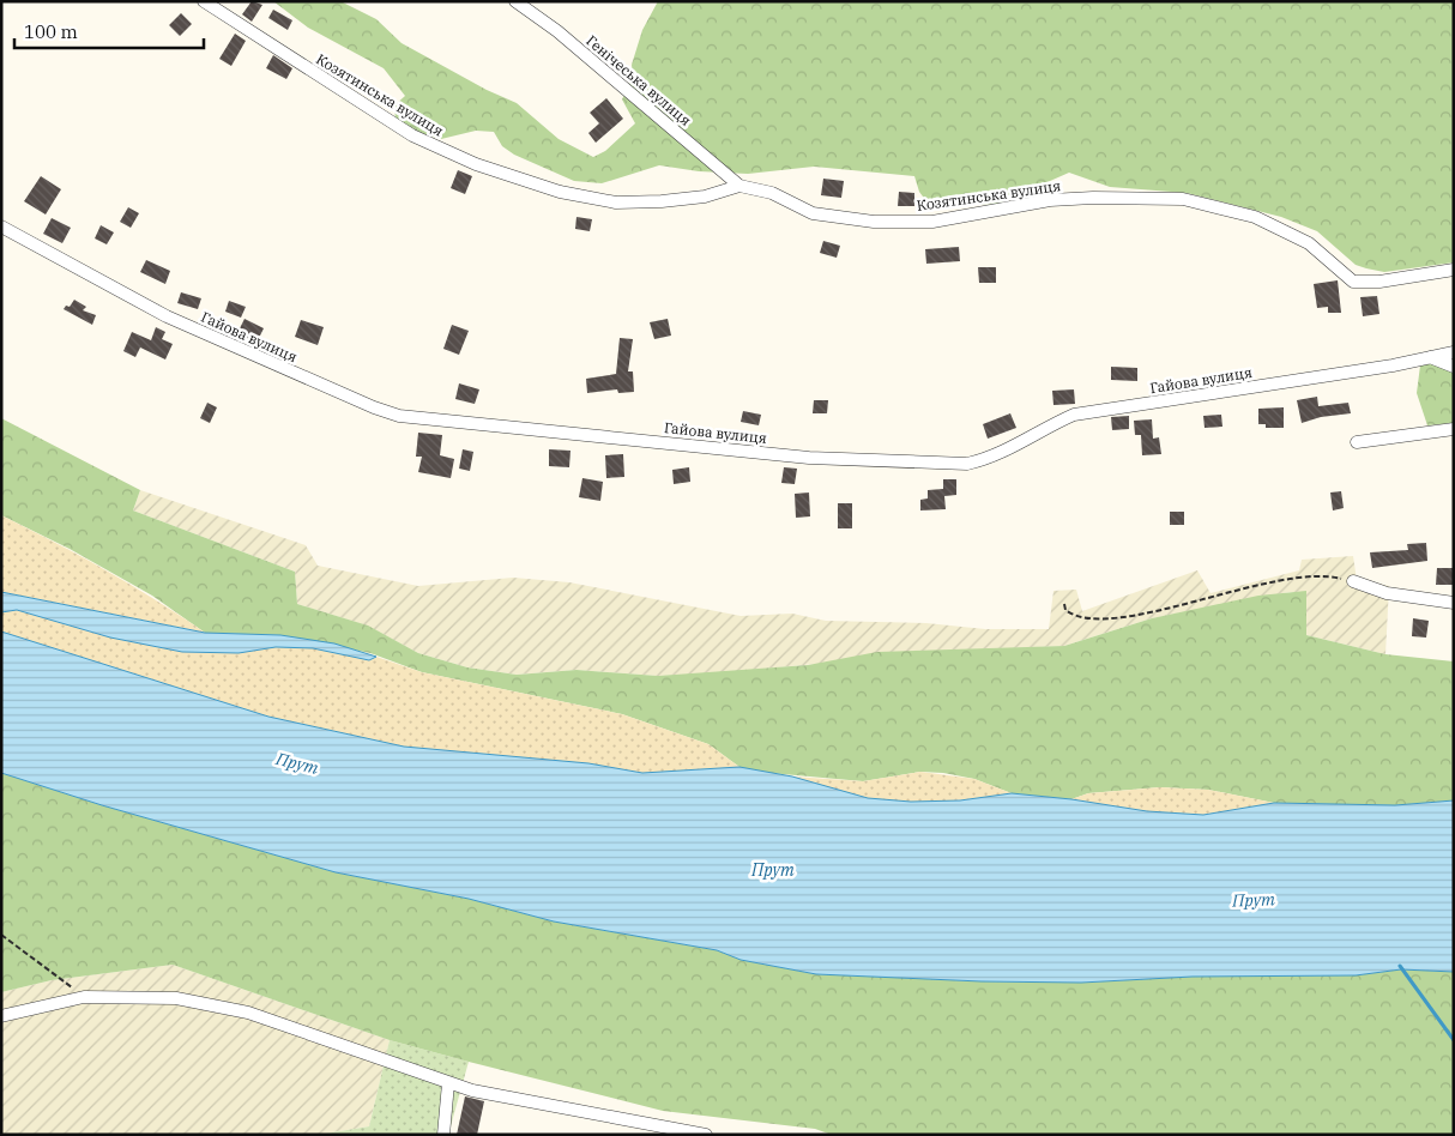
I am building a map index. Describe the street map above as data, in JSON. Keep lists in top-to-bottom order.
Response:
{
  "streets": {
    "street": ["Генічеська вулиця", "Козятинська вулиця", "Гайова вулиця"]
  },
  "crossings": [
    ["Генічеська вулиця", "Козятинська вулиця"]
  ],
  "water": ["Прут"],
  "scale_bar": "100 m"
}
